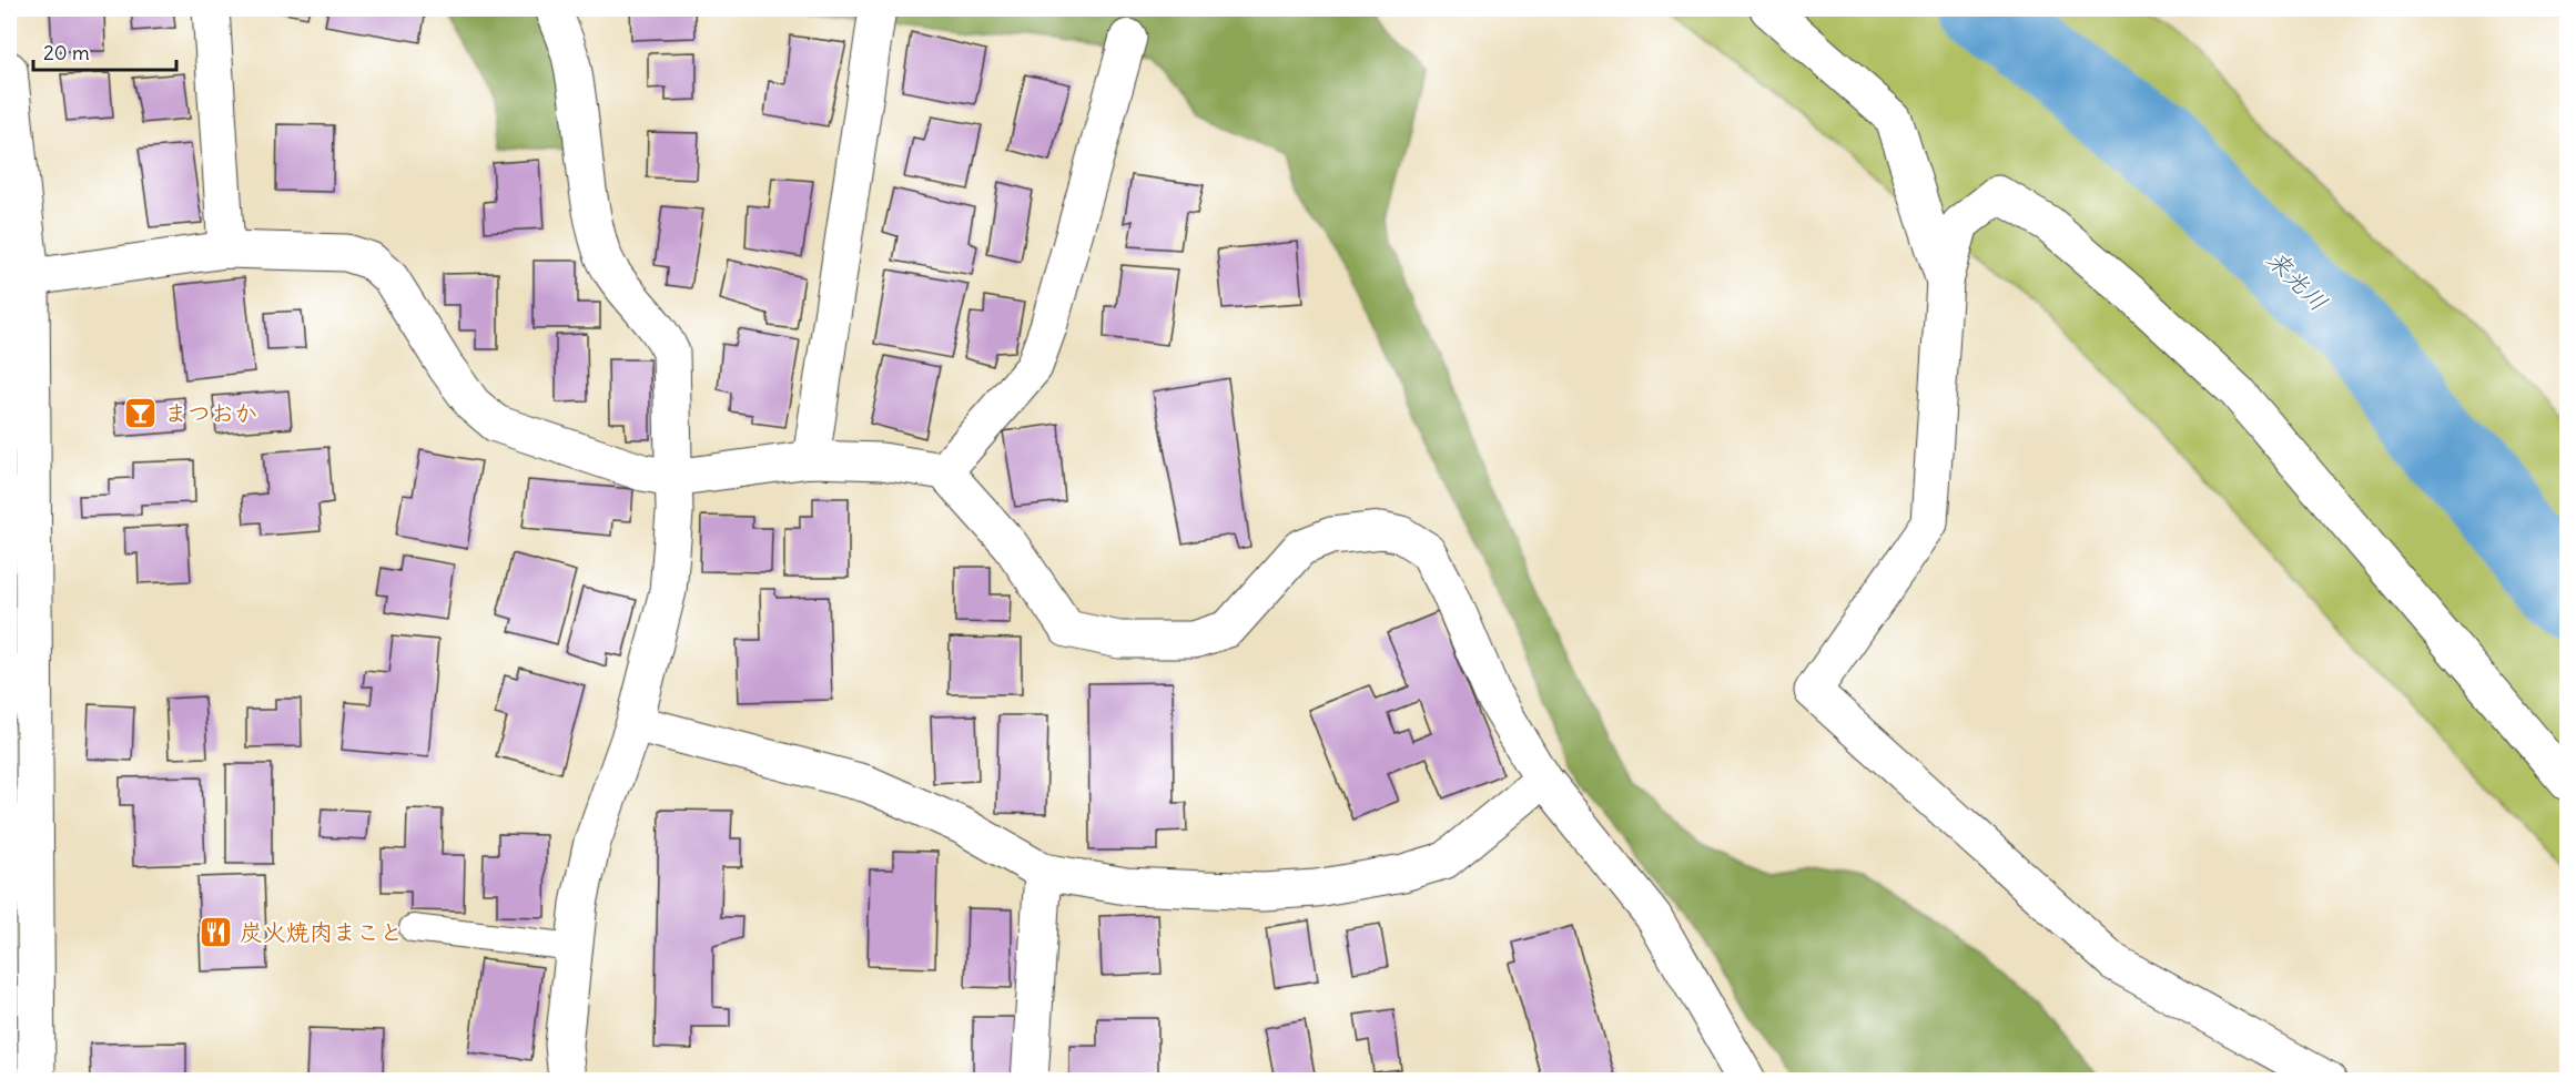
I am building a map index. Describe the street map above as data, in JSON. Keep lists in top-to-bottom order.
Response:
{
  "water": ["来光川"],
  "places": {
    "bar": ["まつおか"],
    "restaurant": ["炭火焼肉まこと"]
  },
  "scale_bar": "20 m"
}
